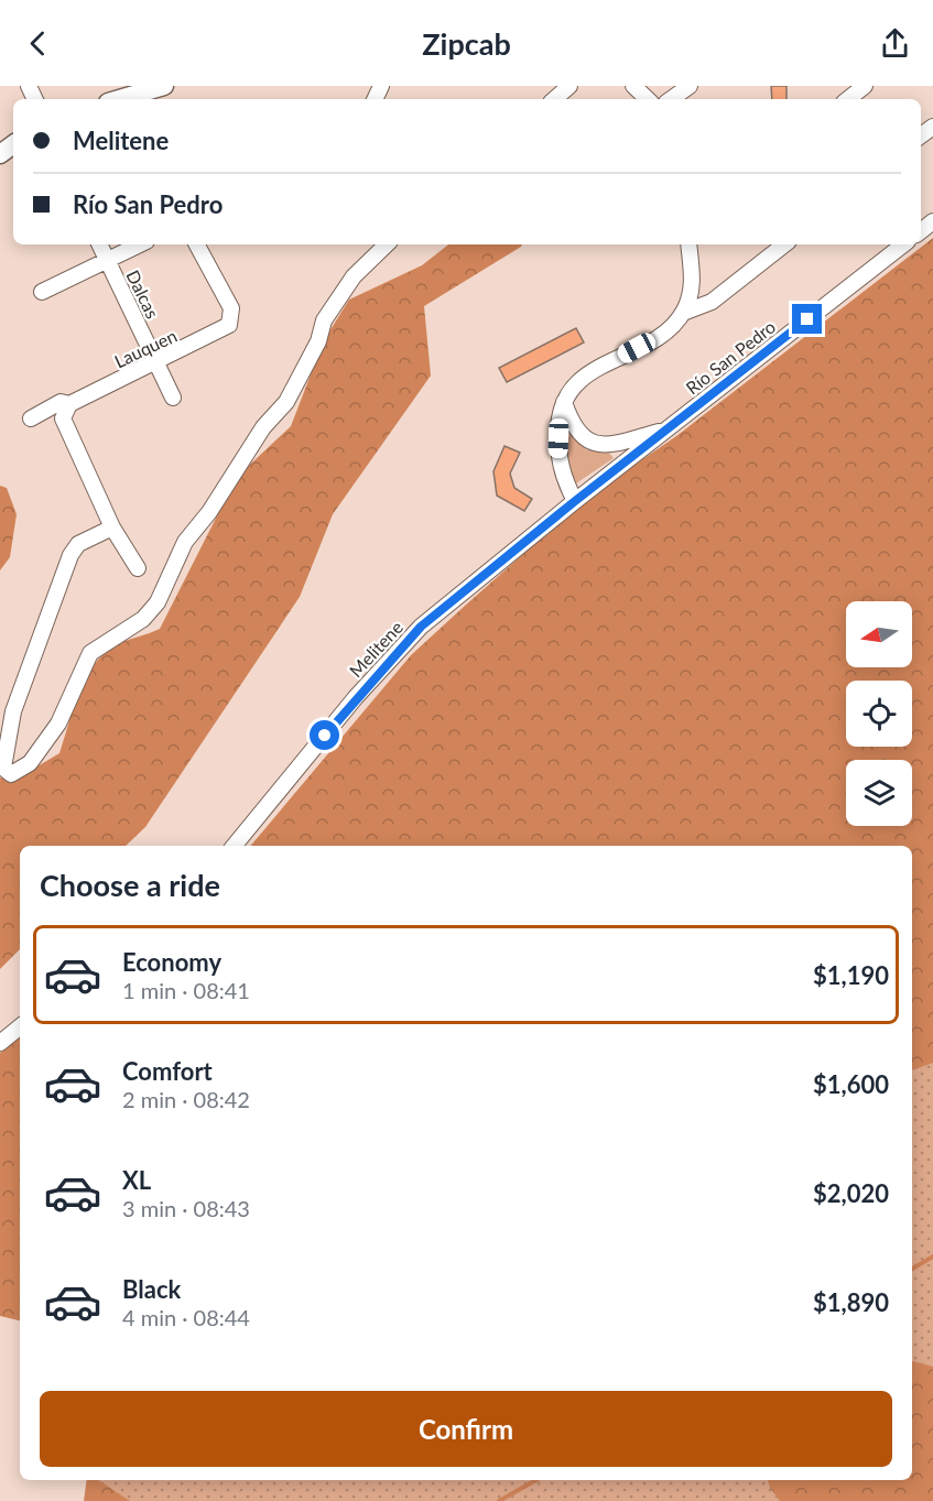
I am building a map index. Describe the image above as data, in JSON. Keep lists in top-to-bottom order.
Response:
{
  "streets": {
    "street": [
      "Dalcas",
      "Lauquen",
      "Río San Pedro",
      "Melitene"
    ]
  },
  "crossings": [
    ["Dalcas", "Lauquen"],
    ["Río San Pedro", "Melitene"]
  ],
  "north": "left",
  "page": {
    "header": "Zipcab",
    "banner": ["Melitene", "Río San Pedro"],
    "heading": "Choose a ride",
    "list": [
      {
        "name": "Economy",
        "note": "1 min · 08:41",
        "value": "$1,190"
      },
      {
        "name": "Comfort",
        "note": "2 min · 08:42",
        "value": "$1,600"
      },
      {
        "name": "XL",
        "note": "3 min · 08:43",
        "value": "$2,020"
      },
      {
        "name": "Black",
        "note": "4 min · 08:44",
        "value": "$1,890"
      }
    ],
    "buttons": "Confirm"
  }
}
